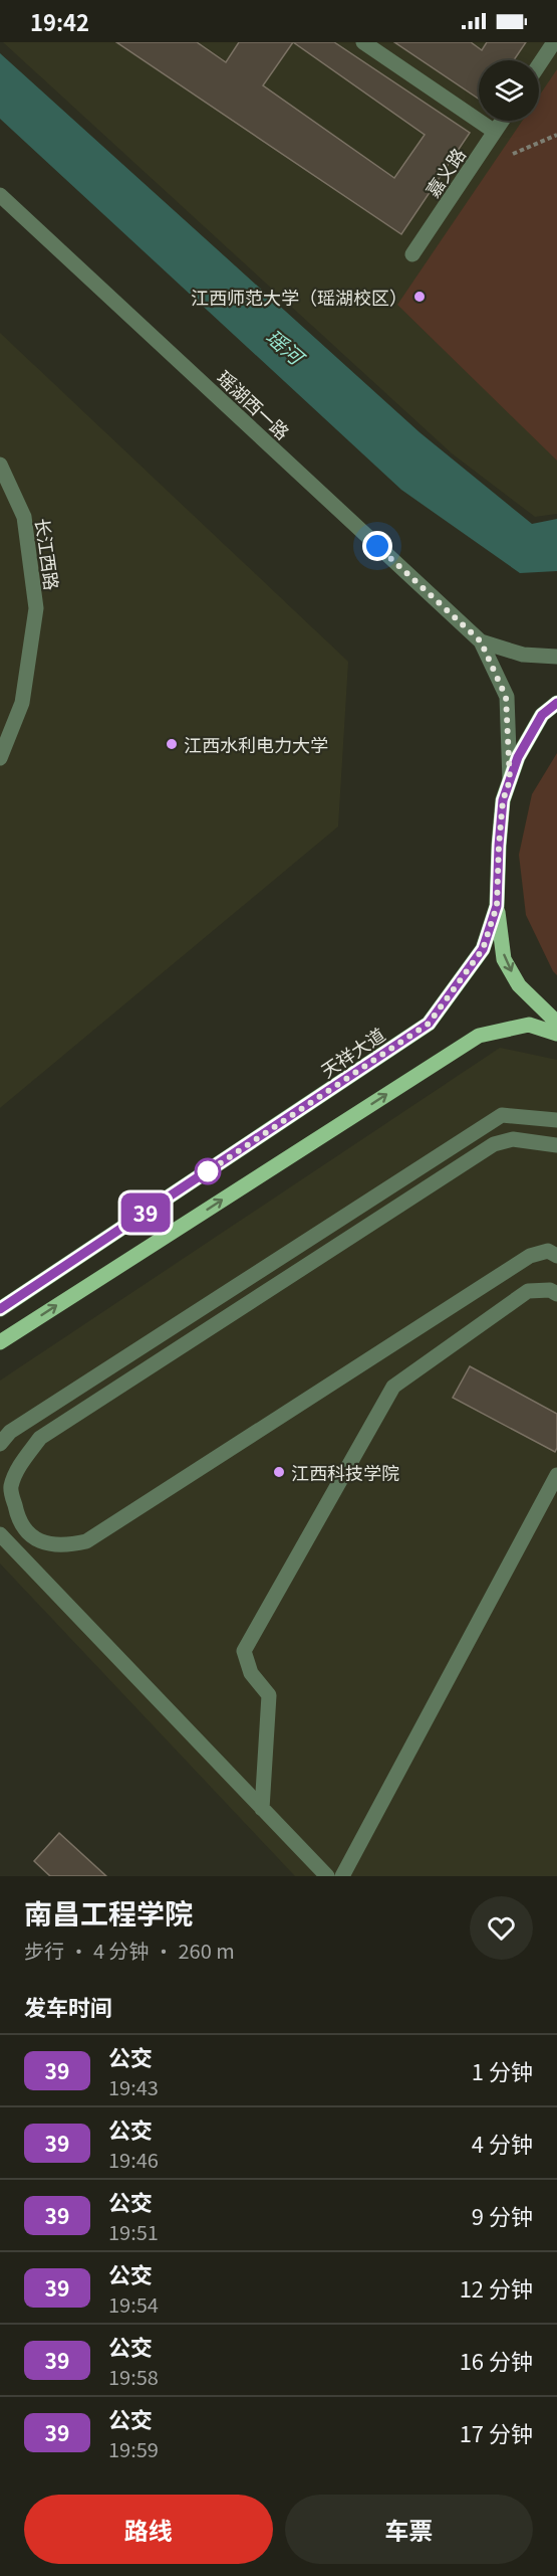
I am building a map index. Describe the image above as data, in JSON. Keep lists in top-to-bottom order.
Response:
{
  "streets": {
    "main road": ["天祥大道"],
    "street": ["嘉义路", "瑶湖西一路", "长江西路"]
  },
  "water": ["瑶河"],
  "places": ["江西师范大学（瑶湖校区）", "江西水利电力大学", "江西科技学院"],
  "lines": ["bus line 39"],
  "page": {
    "status": "19:42",
    "on_map": "39",
    "heading": [
      ["南昌工程学院", "步行 · 4 分钟 · 260 m"],
      "发车时间"
    ],
    "list": [
      {
        "mark": "39",
        "name": "公交",
        "note": "19:43",
        "value": "1 分钟"
      },
      {
        "mark": "39",
        "name": "公交",
        "note": "19:46",
        "value": "4 分钟"
      },
      {
        "mark": "39",
        "name": "公交",
        "note": "19:51",
        "value": "9 分钟"
      },
      {
        "mark": "39",
        "name": "公交",
        "note": "19:54",
        "value": "12 分钟"
      },
      {
        "mark": "39",
        "name": "公交",
        "note": "19:58",
        "value": "16 分钟"
      },
      {
        "mark": "39",
        "name": "公交",
        "note": "19:59",
        "value": "17 分钟"
      }
    ],
    "buttons": ["路线", "车票"]
  }
}
